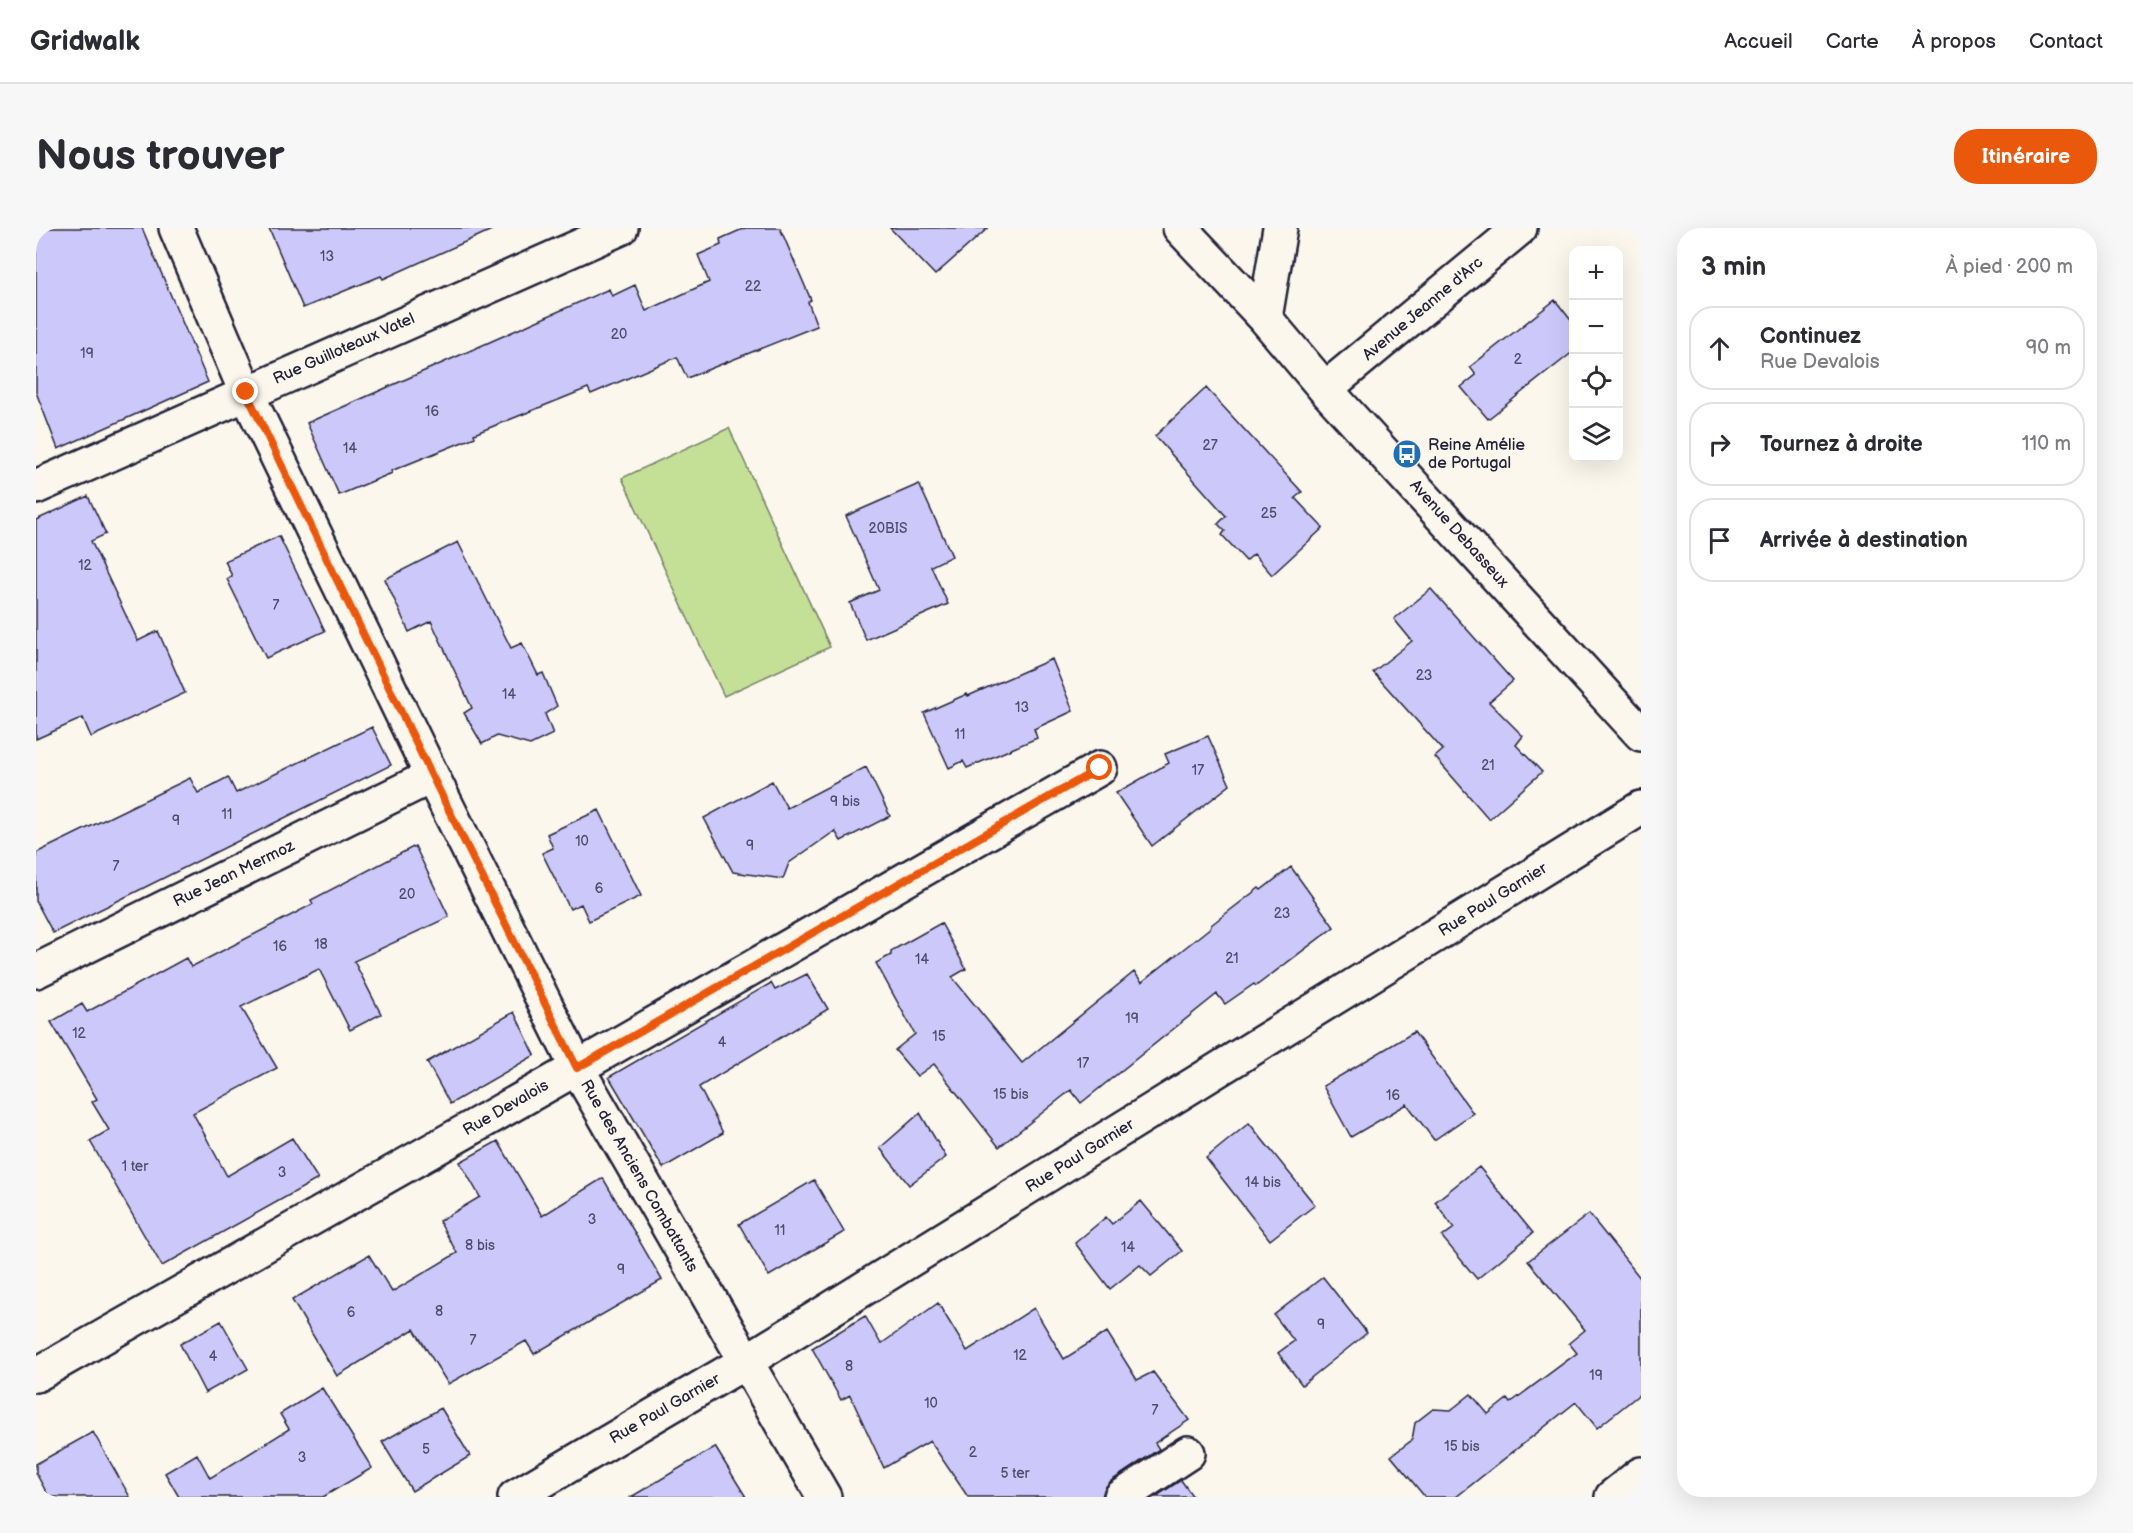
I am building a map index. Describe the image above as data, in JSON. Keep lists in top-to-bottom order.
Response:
{
  "streets": {
    "street": [
      "Avenue Jeanne d'Arc",
      "Rue Guilloteaux Vatel",
      "Avenue Debasseux",
      "Rue Jean Mermoz",
      "Rue Paul Garnier",
      "Rue Devalois",
      "Rue des Anciens Combattants"
    ]
  },
  "crossings": [
    ["Avenue Jeanne d'Arc", "Avenue Debasseux"],
    ["Rue Guilloteaux Vatel", "Rue des Anciens Combattants"],
    ["Rue Jean Mermoz", "Rue des Anciens Combattants"],
    ["Rue Paul Garnier", "Rue des Anciens Combattants"],
    ["Rue Devalois", "Rue des Anciens Combattants"]
  ],
  "places": {
    "bus stop": ["Reine Amélie de Portugal"]
  },
  "house_numbers": [
    "13",
    "22",
    "20",
    "19",
    "2",
    "16",
    "27",
    "14",
    "25",
    "20BIS",
    "12",
    "7",
    "23",
    "14",
    "13",
    "11",
    "21",
    "17",
    "9 bis",
    "11",
    "9",
    "10",
    "9",
    "7",
    "6",
    "20",
    "23",
    "18",
    "16",
    "21",
    "14",
    "19",
    "12",
    "15",
    "4",
    "17",
    "15 bis",
    "16",
    "1 ter",
    "3",
    "14 bis",
    "3",
    "11",
    "8 bis",
    "14",
    "9",
    "8",
    "6",
    "9",
    "7",
    "12",
    "4",
    "8",
    "19",
    "10",
    "7",
    "15 bis",
    "5",
    "2",
    "3",
    "5 ter"
  ],
  "page": {
    "header": "Gridwalk",
    "nav": [
      "Accueil",
      "Carte",
      "À propos",
      "Contact"
    ],
    "buttons": "Itinéraire",
    "title": "Nous trouver",
    "heading": ["3 min", "À pied · 200 m"],
    "map_buttons": ["+", "−"],
    "list": [
      ["Continuez", "Rue Devalois", "90 m"],
      ["Tournez à droite", "110 m"],
      "Arrivée à destination"
    ]
  }
}
